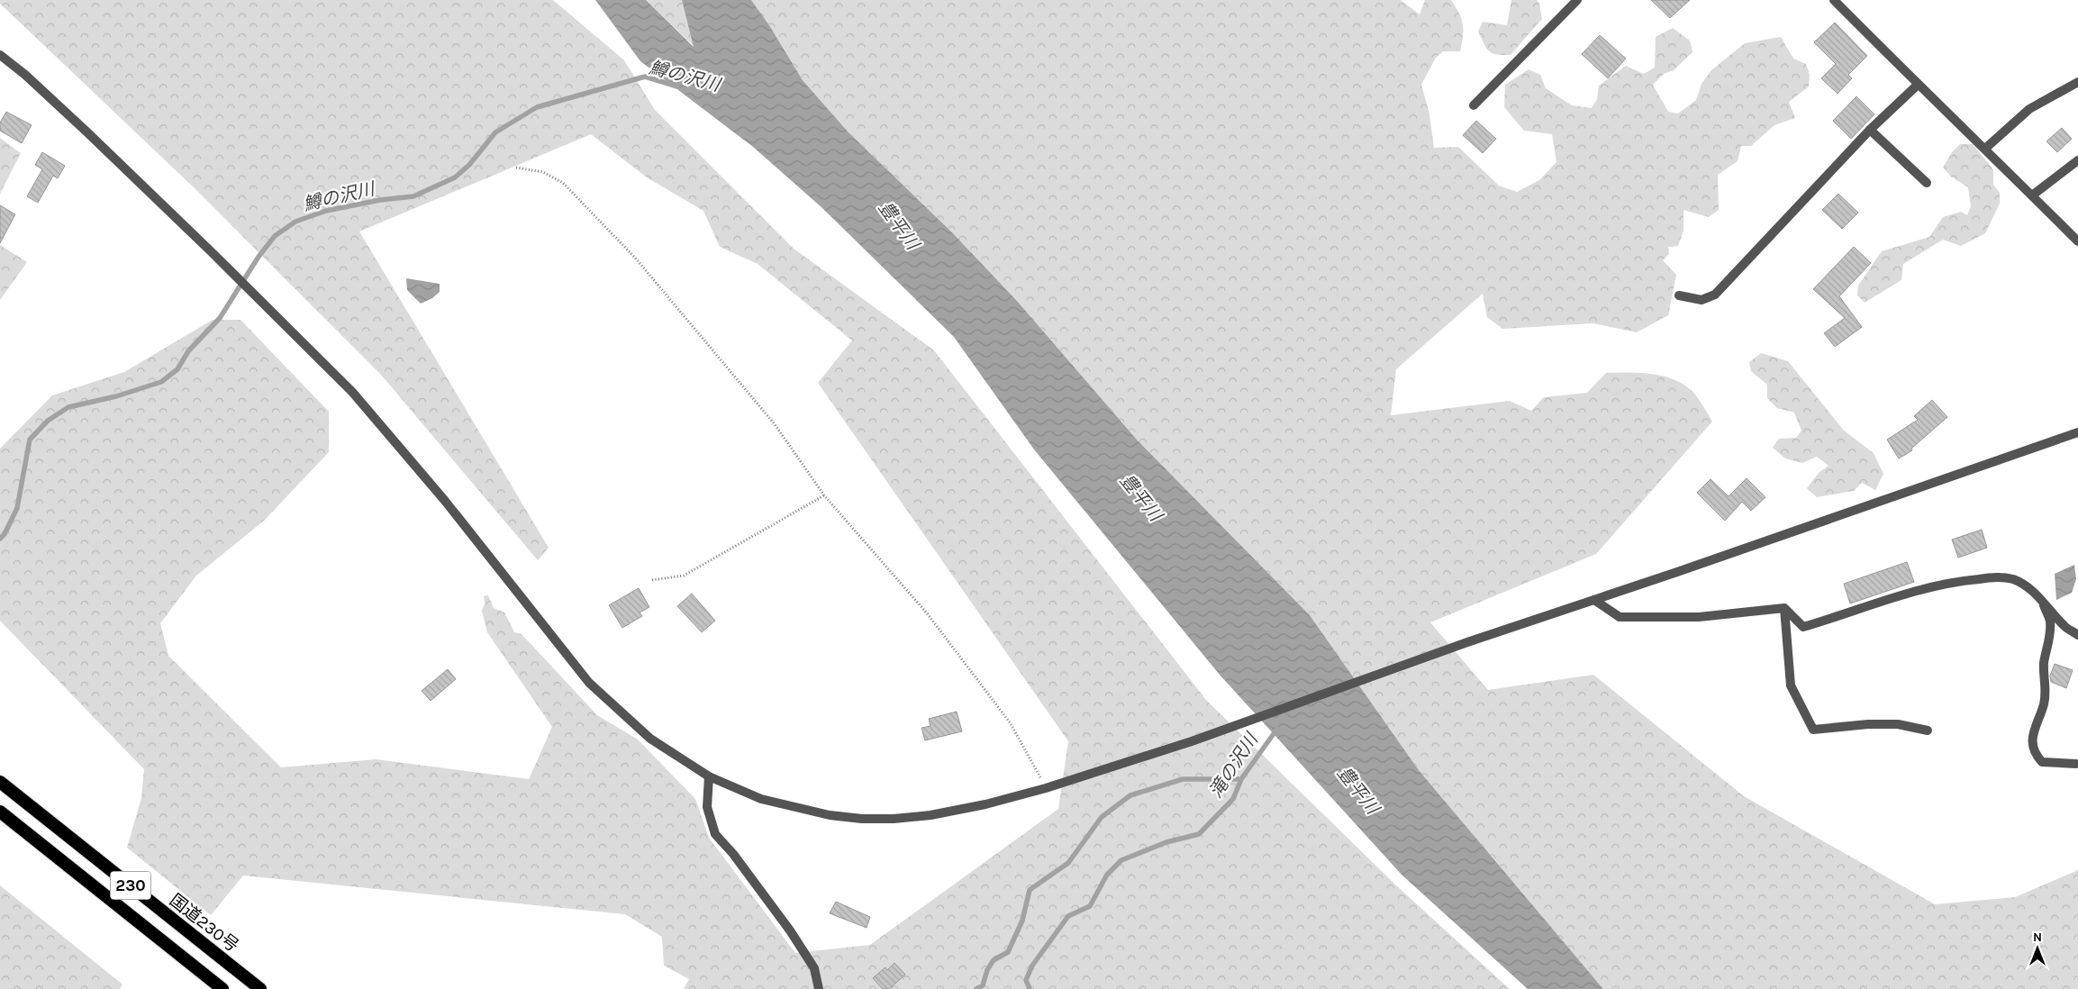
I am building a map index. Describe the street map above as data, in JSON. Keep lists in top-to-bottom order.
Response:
{
  "streets": {
    "highway": ["230", "国道230号"]
  },
  "water": ["鱒の沢川", "豊平川", "滝の沢川"],
  "north": "top"
}
